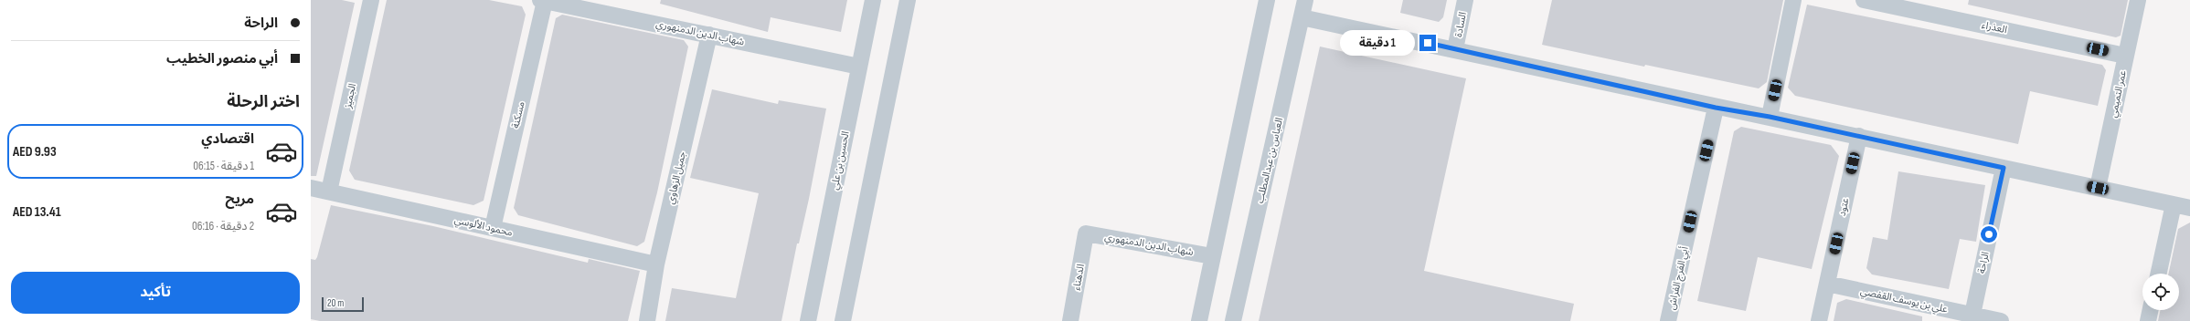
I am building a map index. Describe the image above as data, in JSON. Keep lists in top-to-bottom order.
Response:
{
  "streets": {
    "street": [
      "السادة",
      "العذراء",
      "شهاب الدين الدمنهوري",
      "عمر التميمي",
      "الجميز",
      "مسكنة",
      "الحسين بن علي",
      "العباس بن عبدالمطلب",
      "جميل الزهاوي",
      "عتود",
      "محمود الألوسي",
      "الراحة",
      "الدهناء",
      "أبي الفرج الفراش",
      "علي بن يوسف القفصي"
    ]
  },
  "crossings": [
    ["العذراء", "عمر التميمي"],
    ["شهاب الدين الدمنهوري", "مسكنة"],
    ["شهاب الدين الدمنهوري", "الحسين بن علي"],
    ["شهاب الدين الدمنهوري", "جميل الزهاوي"],
    ["شهاب الدين الدمنهوري", "الدهناء"],
    ["الجميز", "محمود الألوسي"],
    ["مسكنة", "محمود الألوسي"],
    ["جميل الزهاوي", "محمود الألوسي"],
    ["عتود", "علي بن يوسف القفصي"],
    ["الراحة", "علي بن يوسف القفصي"]
  ],
  "scale_bar": "20 m",
  "page": {
    "banner": ["الراحة", "أبي منصور الخطيب"],
    "bubble": "1 دقيقة",
    "heading": "اختر الرحلة",
    "list": [
      {
        "name": "اقتصادي",
        "note": "1 دقيقة · 06:15",
        "value": "AED 9.93"
      },
      {
        "name": "مريح",
        "note": "2 دقيقة · 06:16",
        "value": "AED 13.41"
      }
    ],
    "buttons": "تأكيد",
    "scale": "20 m"
  }
}
